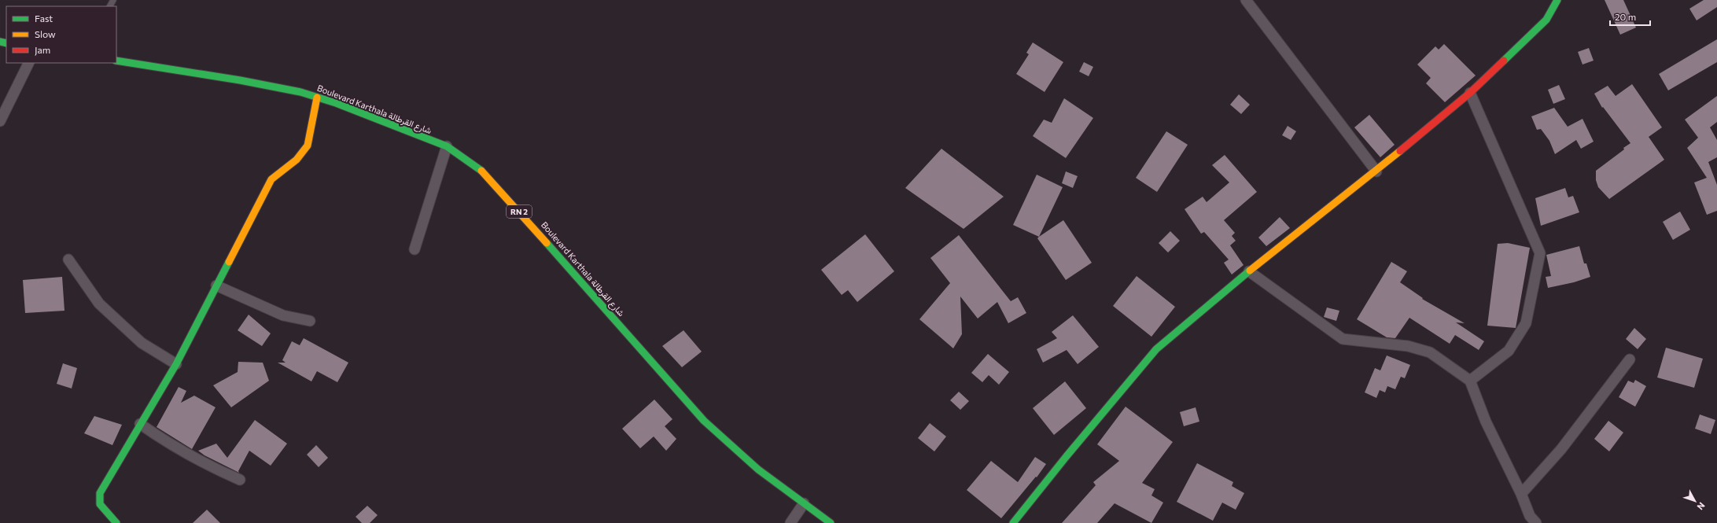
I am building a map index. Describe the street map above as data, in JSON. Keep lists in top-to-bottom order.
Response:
{
  "streets": {
    "street": ["Boulevard Karthala شارع القرطالة", "RN 2"]
  },
  "legend": ["Fast", "Slow", "Jam"],
  "scale_bar": "20 m",
  "north": "bottom right"
}
